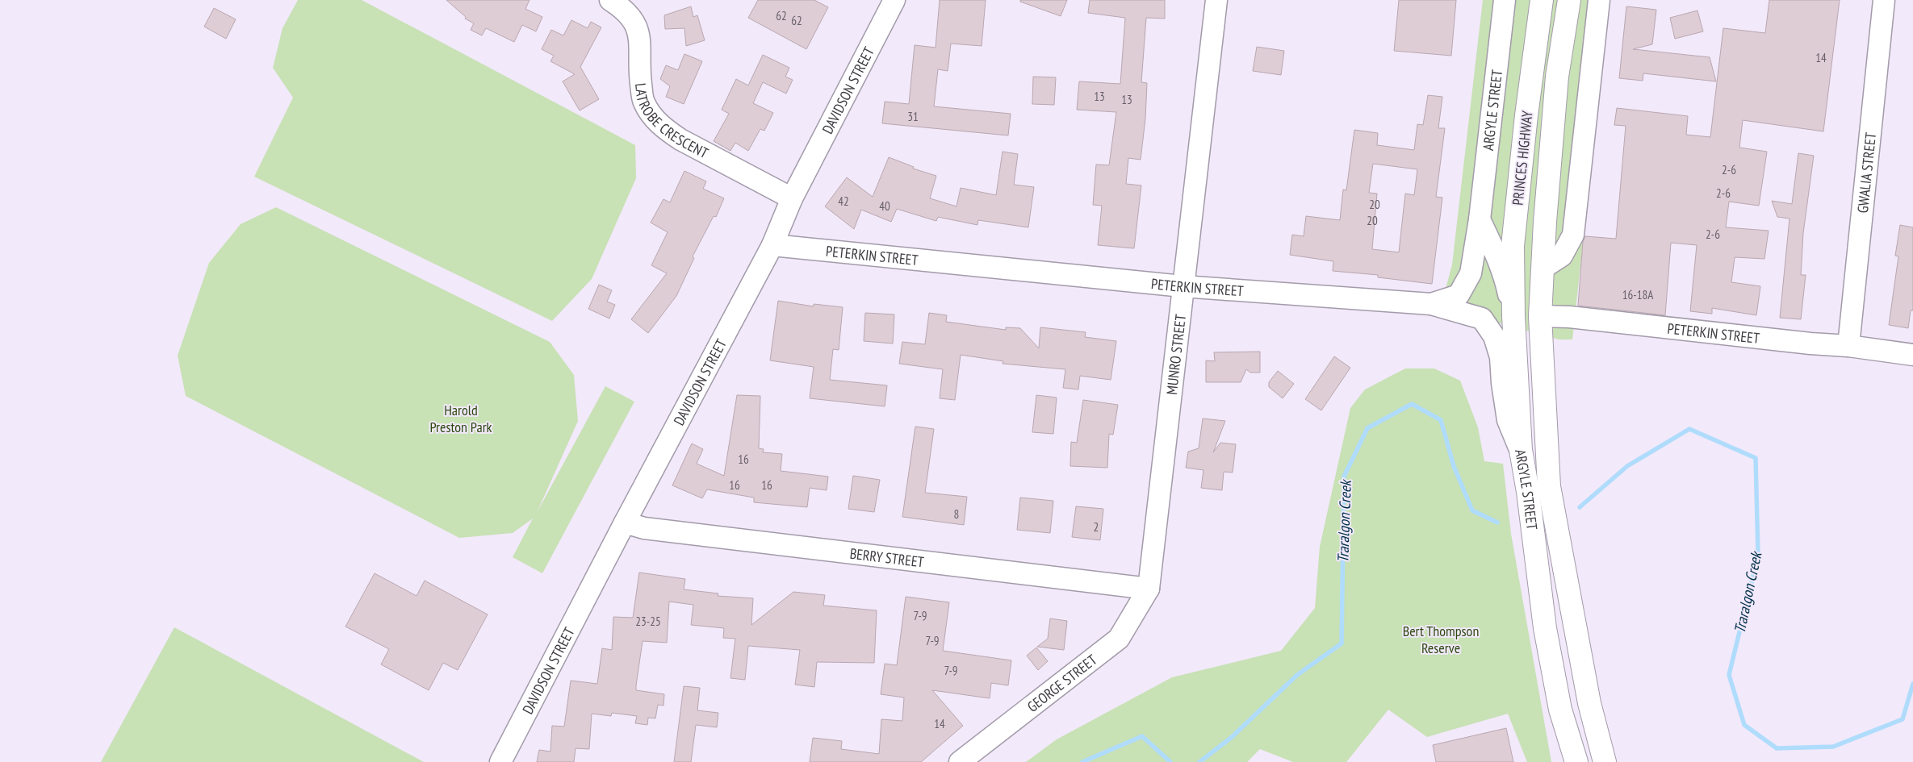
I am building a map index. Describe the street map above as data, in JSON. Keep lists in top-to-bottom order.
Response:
{
  "streets": {
    "highway": ["ARGYLE STREET", "PRINCES HIGHWAY", "PETERKIN STREET"],
    "street": [
      "DAVIDSON STREET",
      "LATROBE CRESCENT",
      "GWALIA STREET",
      "MUNRO STREET",
      "BERRY STREET",
      "GEORGE STREET"
    ]
  },
  "crossings": [
    ["DAVIDSON STREET", "LATROBE CRESCENT"],
    ["DAVIDSON STREET", "PETERKIN STREET"],
    ["DAVIDSON STREET", "BERRY STREET"],
    ["ARGYLE STREET", "PRINCES HIGHWAY"],
    ["ARGYLE STREET", "PETERKIN STREET"],
    ["PRINCES HIGHWAY", "PETERKIN STREET"],
    ["GWALIA STREET", "PETERKIN STREET"],
    ["PETERKIN STREET", "MUNRO STREET"],
    ["MUNRO STREET", "BERRY STREET"],
    ["MUNRO STREET", "GEORGE STREET"],
    ["BERRY STREET", "GEORGE STREET"]
  ],
  "water": ["Traralgon Creek"],
  "parks": ["Harold Preston Park", "Bert Thompson Reserve"],
  "house_numbers": [
    "62",
    "62",
    "14",
    "13",
    "13",
    "31",
    "2-6",
    "2-6",
    "42",
    "20",
    "40",
    "20",
    "2-6",
    "16-18A",
    "16",
    "16",
    "16",
    "8",
    "2",
    "7-9",
    "23-25",
    "7-9",
    "7-9",
    "14"
  ]
}
